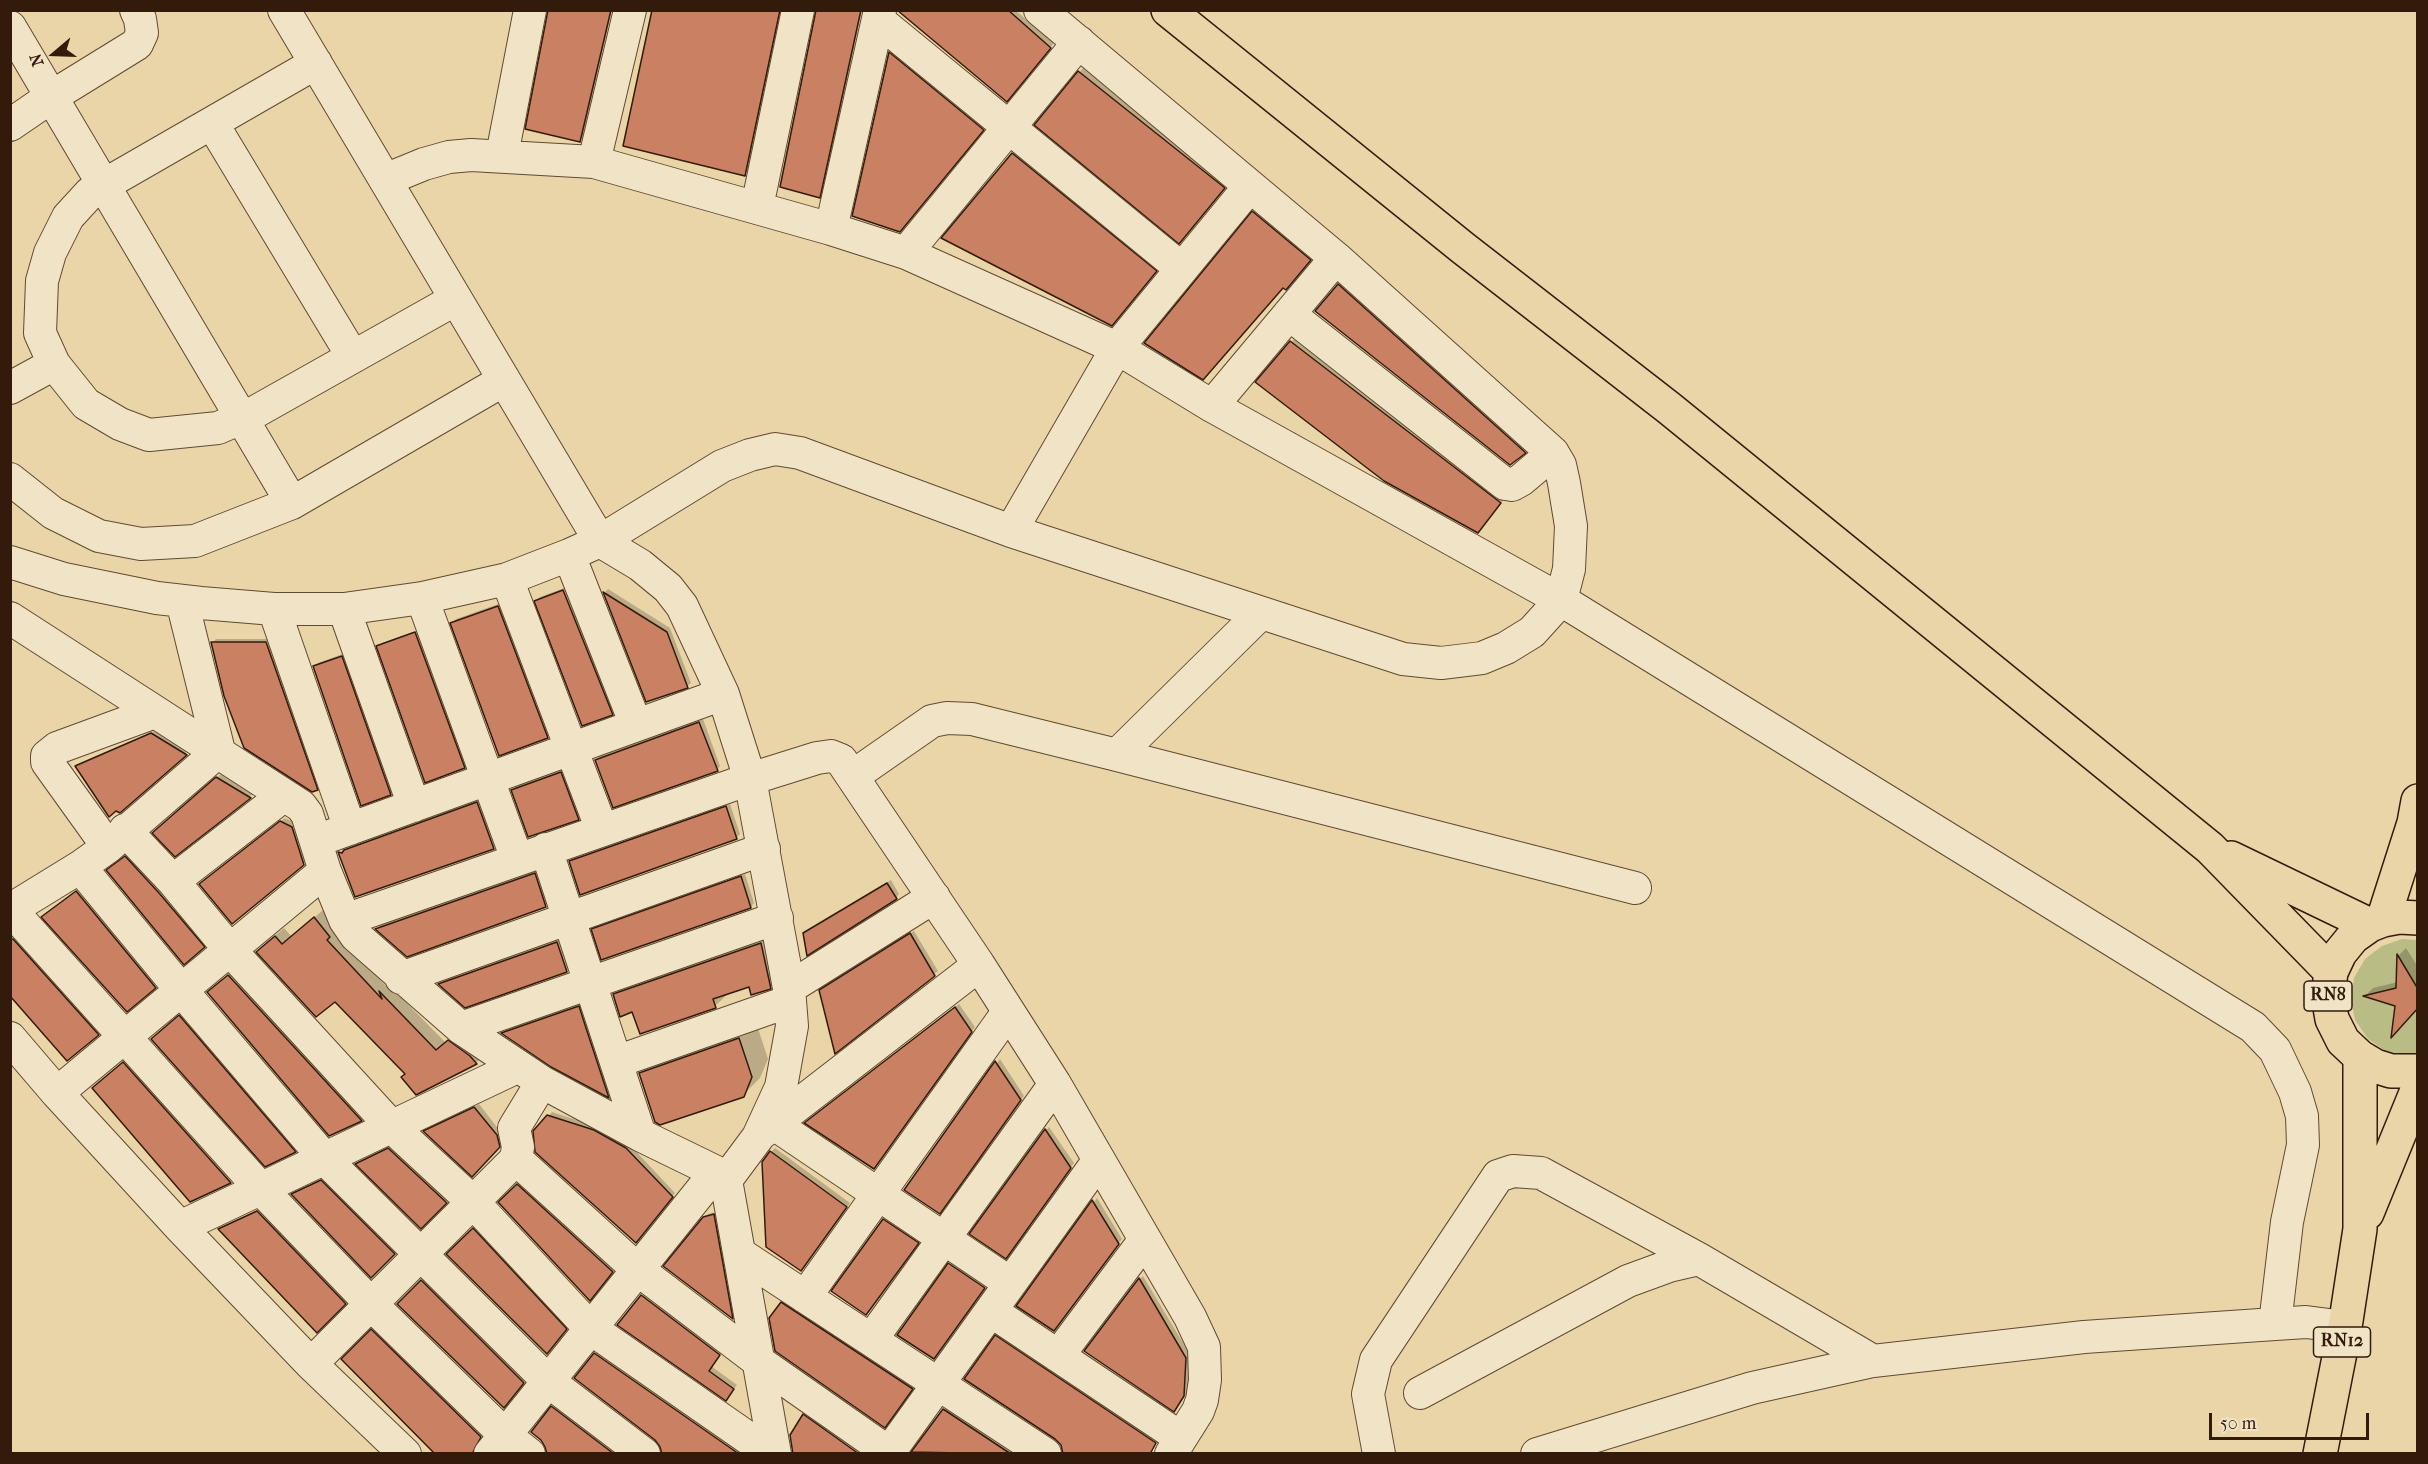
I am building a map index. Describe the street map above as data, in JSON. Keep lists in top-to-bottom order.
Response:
{
  "streets": {
    "main road": ["RN8", "RN12"]
  },
  "crossings": [
    ["RN8", "RN12"]
  ],
  "scale_bar": "50 m",
  "north": "left"
}
